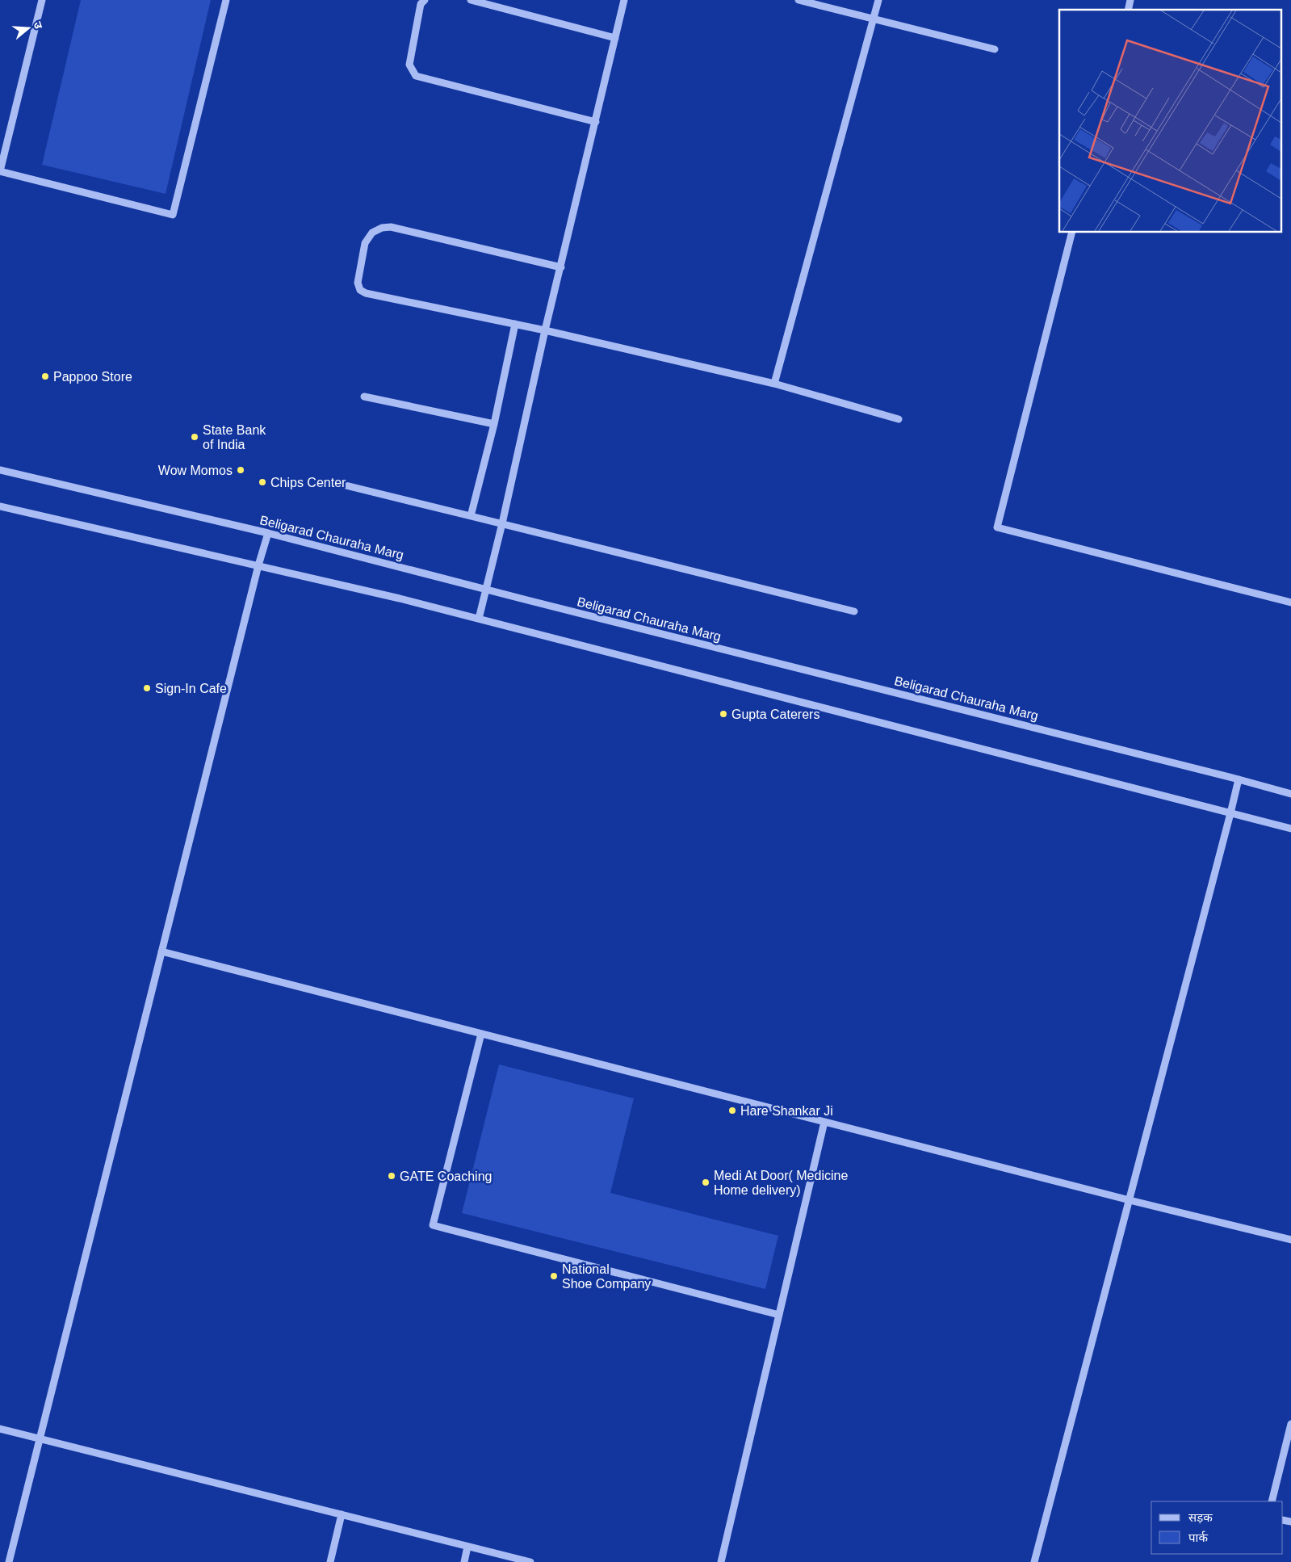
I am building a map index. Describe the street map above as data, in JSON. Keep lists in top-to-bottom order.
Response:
{
  "streets": {
    "street": ["Beligarad Chauraha Marg"]
  },
  "places": [
    "Pappoo Store",
    "State Bank of India",
    "Wow Momos",
    "Chips Center",
    "Sign-In Cafe",
    "Gupta Caterers",
    "Hare Shankar Ji",
    "GATE Coaching",
    "Medi At Door( Medicine Home delivery)",
    "National Shoe Company"
  ],
  "legend": ["सड़क", "पार्क"],
  "north": "right"
}
